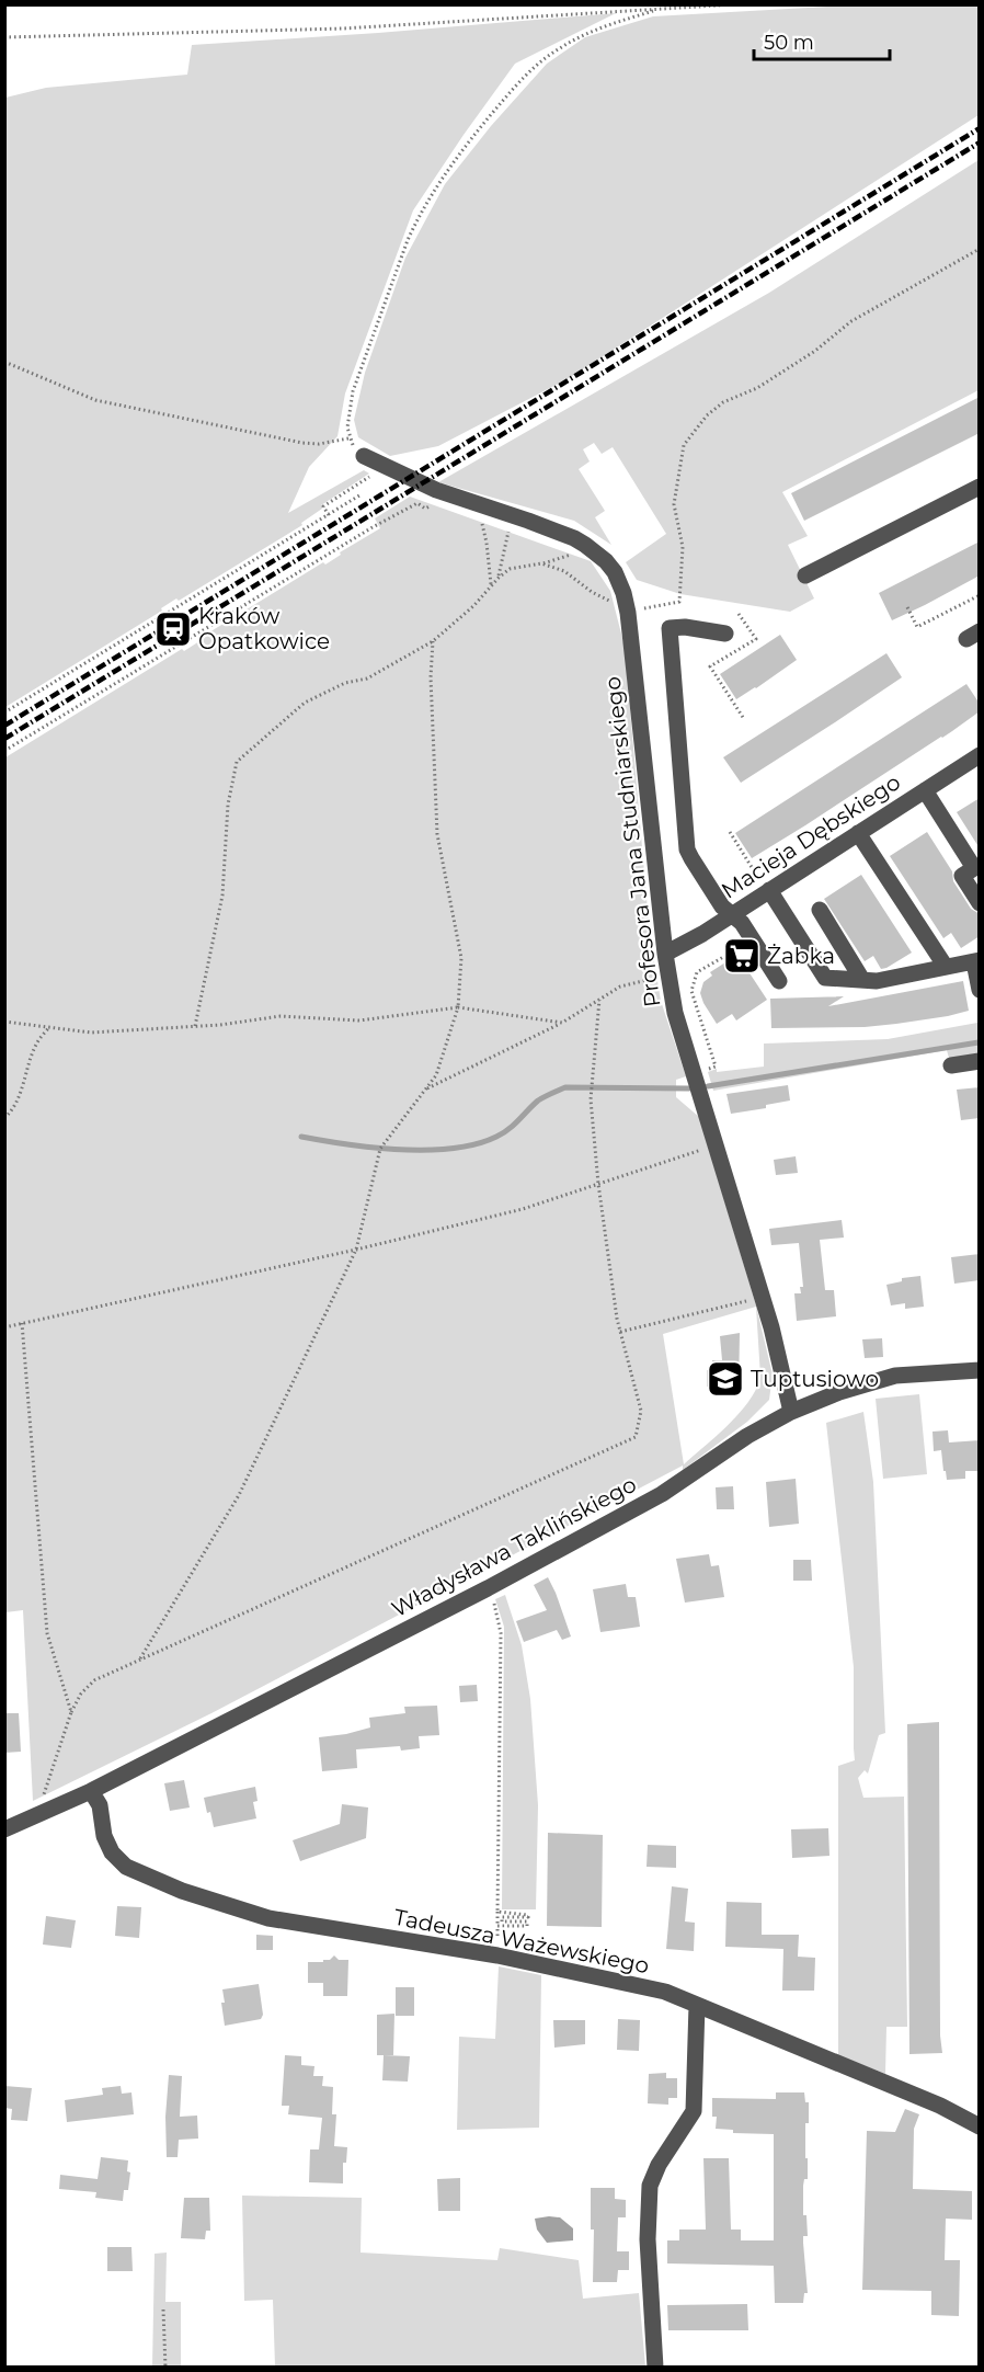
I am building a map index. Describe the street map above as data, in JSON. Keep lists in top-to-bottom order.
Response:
{
  "streets": {
    "street": [
      "Macieja Dębskiego",
      "Profesora Jana Studniarskiego",
      "Władysława Taklińskiego",
      "Tadeusza Ważewskiego"
    ]
  },
  "crossings": [
    ["Macieja Dębskiego", "Profesora Jana Studniarskiego"],
    ["Profesora Jana Studniarskiego", "Władysława Taklińskiego"],
    ["Władysława Taklińskiego", "Tadeusza Ważewskiego"]
  ],
  "places": {
    "station": ["Kraków Opatkowice"],
    "supermarket": ["Żabka"],
    "school or university": ["Tuptusiowo"]
  },
  "scale_bar": "50 m"
}
